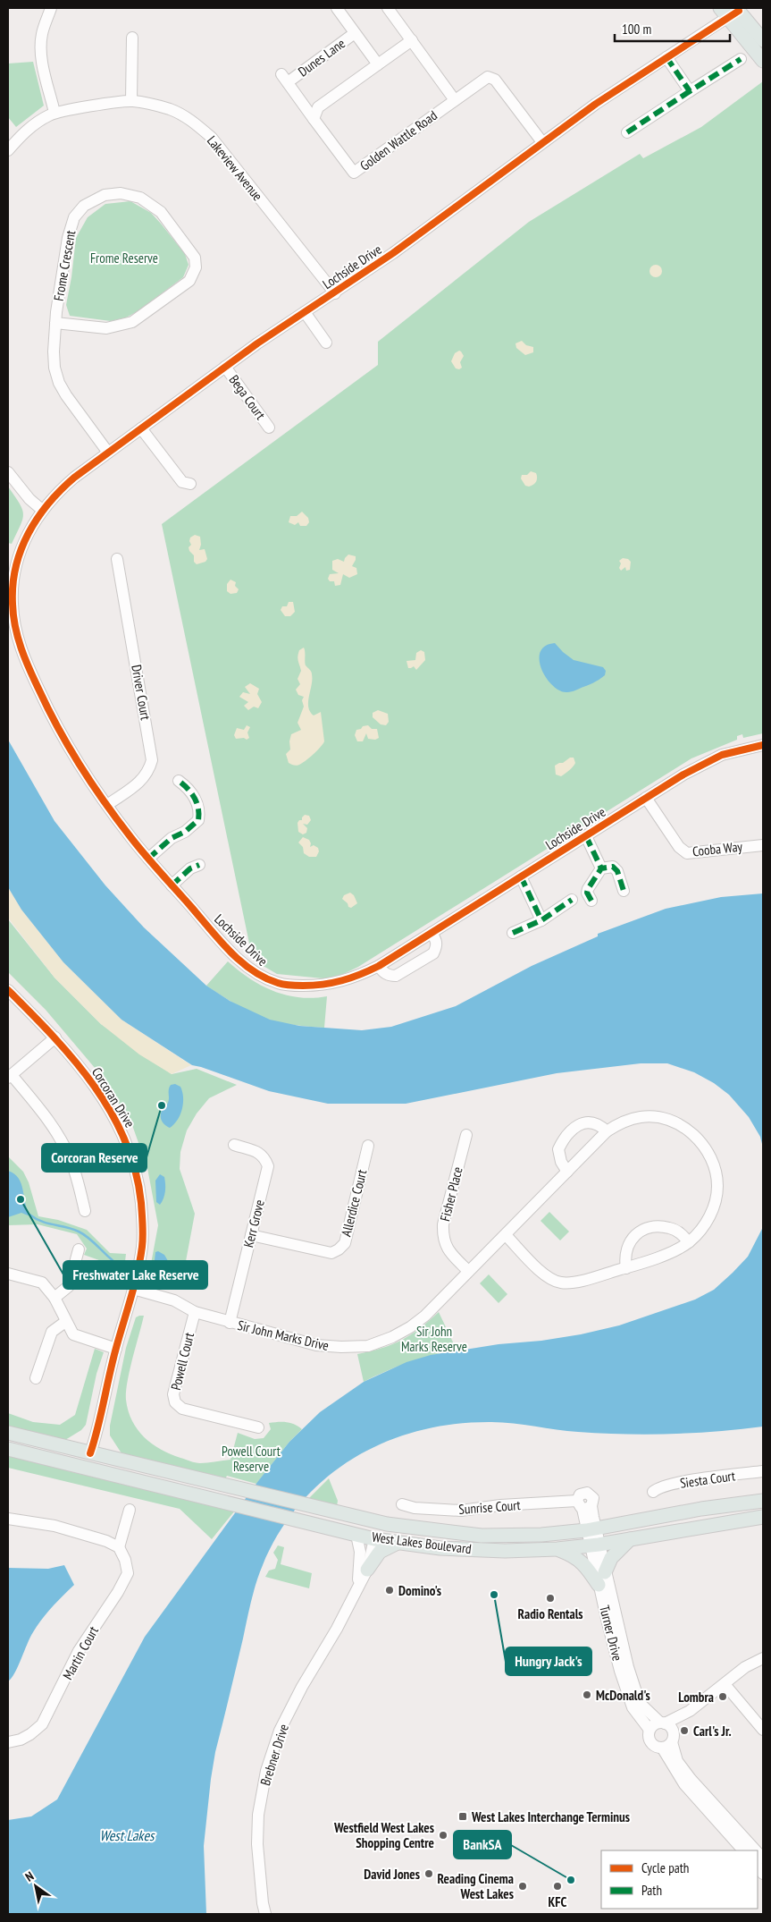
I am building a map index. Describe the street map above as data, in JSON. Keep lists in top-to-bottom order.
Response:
{
  "streets": {
    "main road": ["West Lakes Boulevard"],
    "street": [
      "Dunes Lane",
      "Golden Wattle Road",
      "Lakeview Avenue",
      "Frome Crescent",
      "Lochside Drive",
      "Bega Court",
      "Driver Court",
      "Cooba Way",
      "Corcoran Drive",
      "Fisher Place",
      "Allerdice Court",
      "Kerr Grove",
      "Sir John Marks Drive",
      "Powell Court",
      "Siesta Court",
      "Sunrise Court",
      "Turner Drive",
      "Martin Court",
      "Brebner Drive"
    ]
  },
  "crossings": [
    ["Dunes Lane", "Golden Wattle Road"],
    ["Golden Wattle Road", "Lochside Drive"],
    ["Lakeview Avenue", "Lochside Drive"],
    ["Frome Crescent", "Lochside Drive"],
    ["Lochside Drive", "Bega Court"],
    ["Lochside Drive", "Driver Court"],
    ["Lochside Drive", "Cooba Way"],
    ["Corcoran Drive", "Sir John Marks Drive"],
    ["Corcoran Drive", "West Lakes Boulevard"],
    ["Fisher Place", "Sir John Marks Drive"],
    ["Allerdice Court", "Kerr Grove"],
    ["Kerr Grove", "Sir John Marks Drive"],
    ["Sir John Marks Drive", "Powell Court"],
    ["Sunrise Court", "West Lakes Boulevard"],
    ["Sunrise Court", "Turner Drive"],
    ["West Lakes Boulevard", "Turner Drive"],
    ["West Lakes Boulevard", "Brebner Drive"]
  ],
  "water": ["West Lakes"],
  "parks": ["Frome Reserve", "Sir John Marks Reserve", "Powell Court Reserve"],
  "places": {
    "other": [
      "Corcoran Reserve",
      "Freshwater Lake Reserve",
      "Domino's",
      "Hungry Jack's",
      "Radio Rentals",
      "McDonald's",
      "Lombra",
      "Carl's Jr.",
      "Westfield West Lakes Shopping Centre",
      "David Jones",
      "BankSA",
      "Reading Cinema West Lakes",
      "KFC"
    ],
    "transit": ["West Lakes Interchange Terminus"]
  },
  "legend": ["Cycle path", "Path"],
  "scale_bar": "100 m",
  "north": "top left"
}
